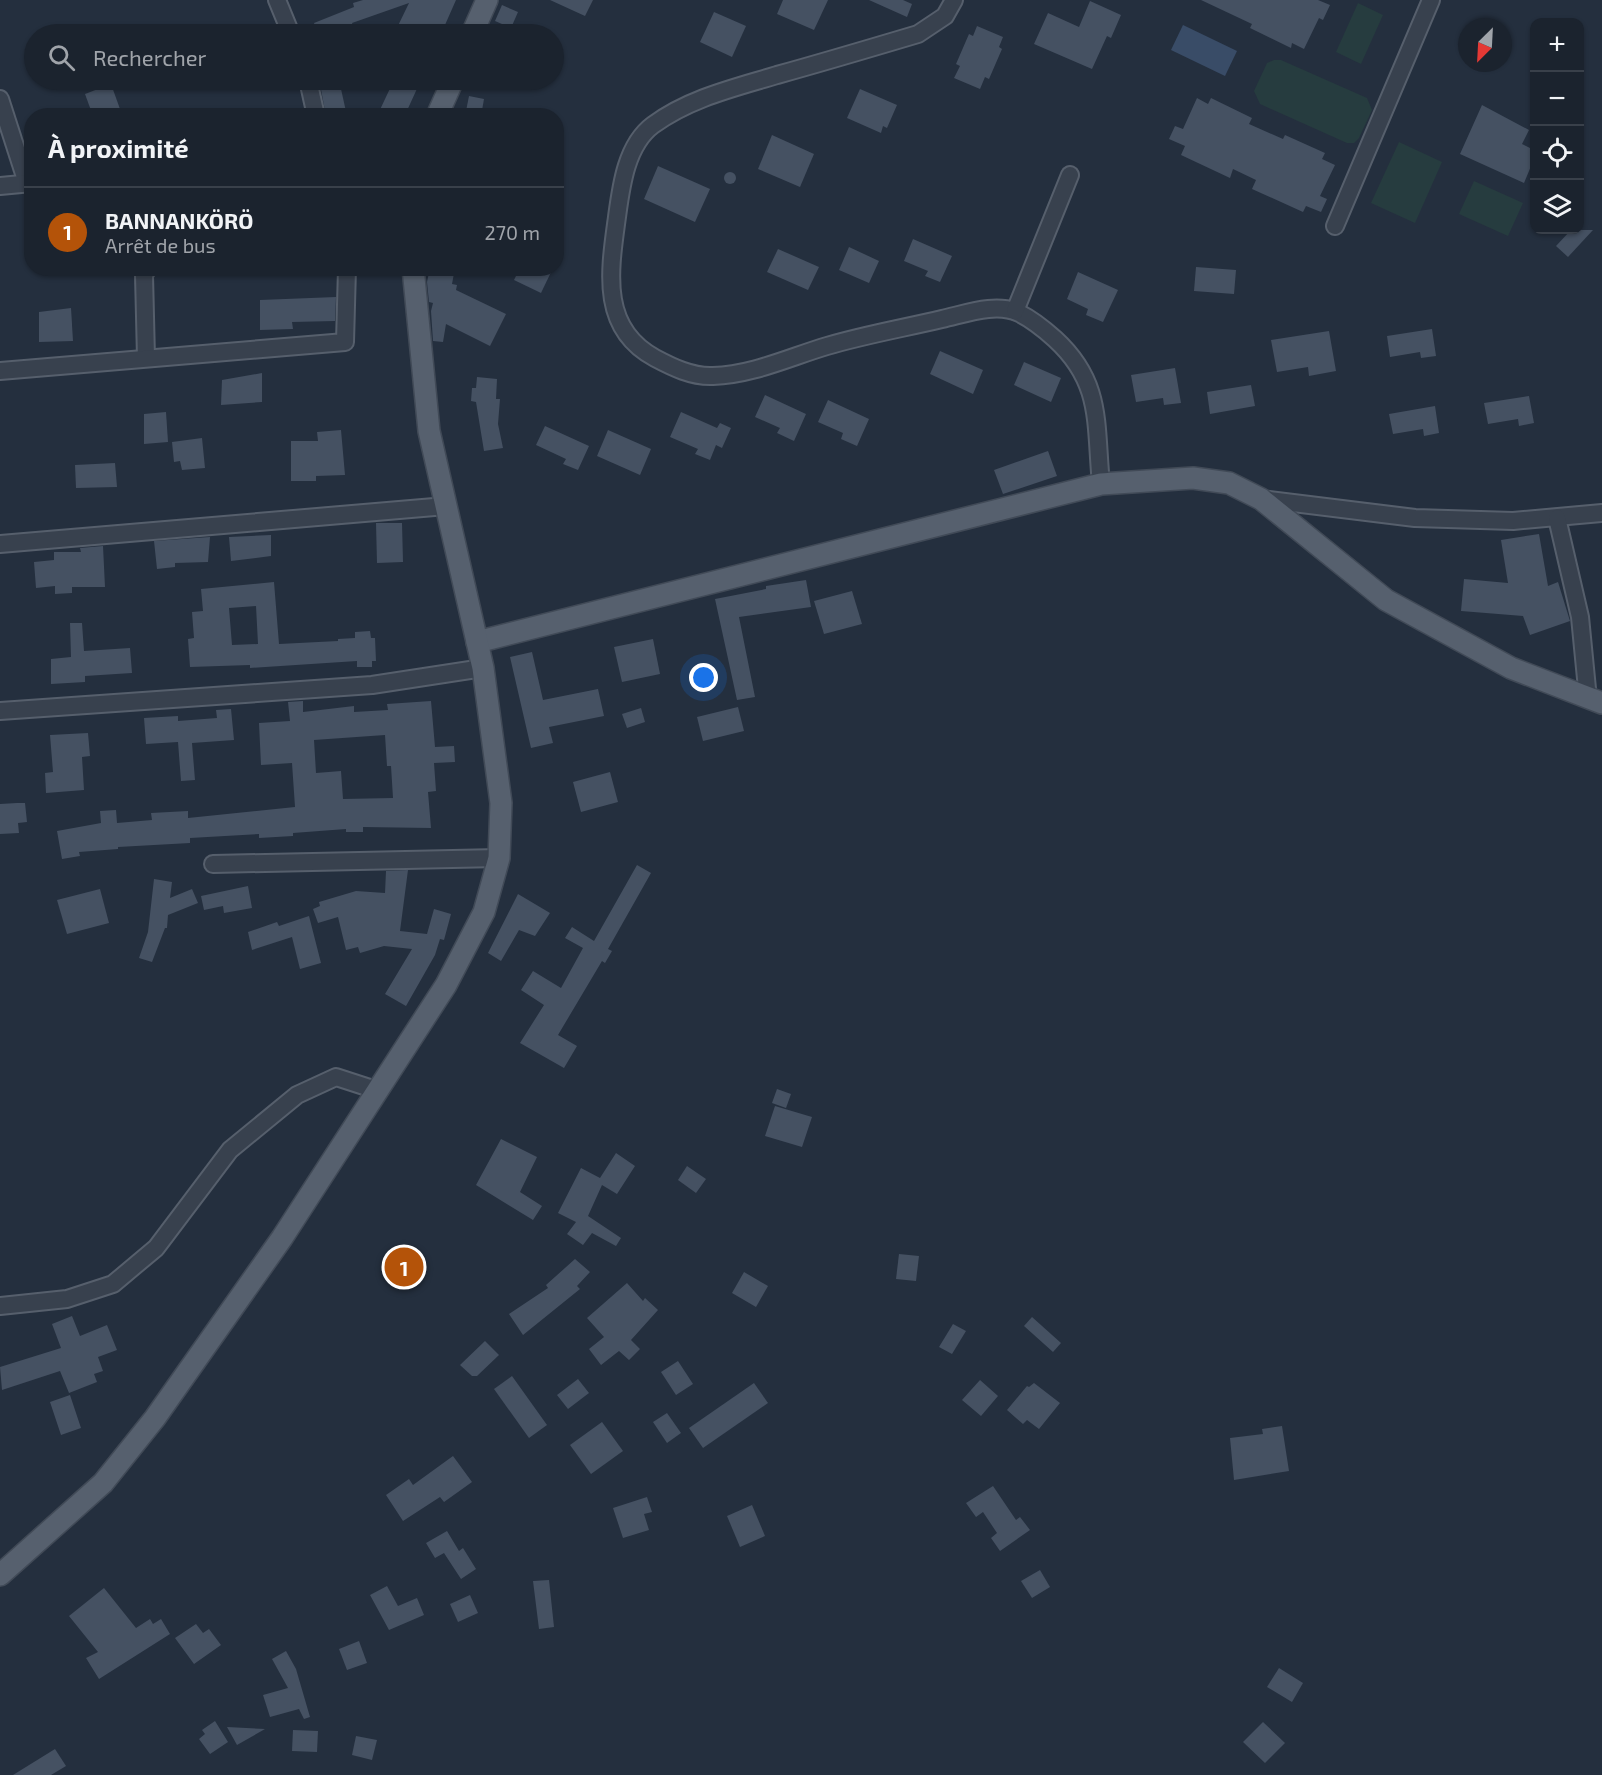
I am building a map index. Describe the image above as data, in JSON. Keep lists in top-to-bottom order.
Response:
{
  "north": "bottom left",
  "page": {
    "map_buttons": ["+", "−"],
    "search": "Rechercher",
    "heading": "À proximité",
    "list": [
      {
        "mark": "1",
        "name": "BANNANKÖRÖ",
        "note": "Arrêt de bus",
        "value": "270 m"
      }
    ],
    "pins": "1"
  }
}
